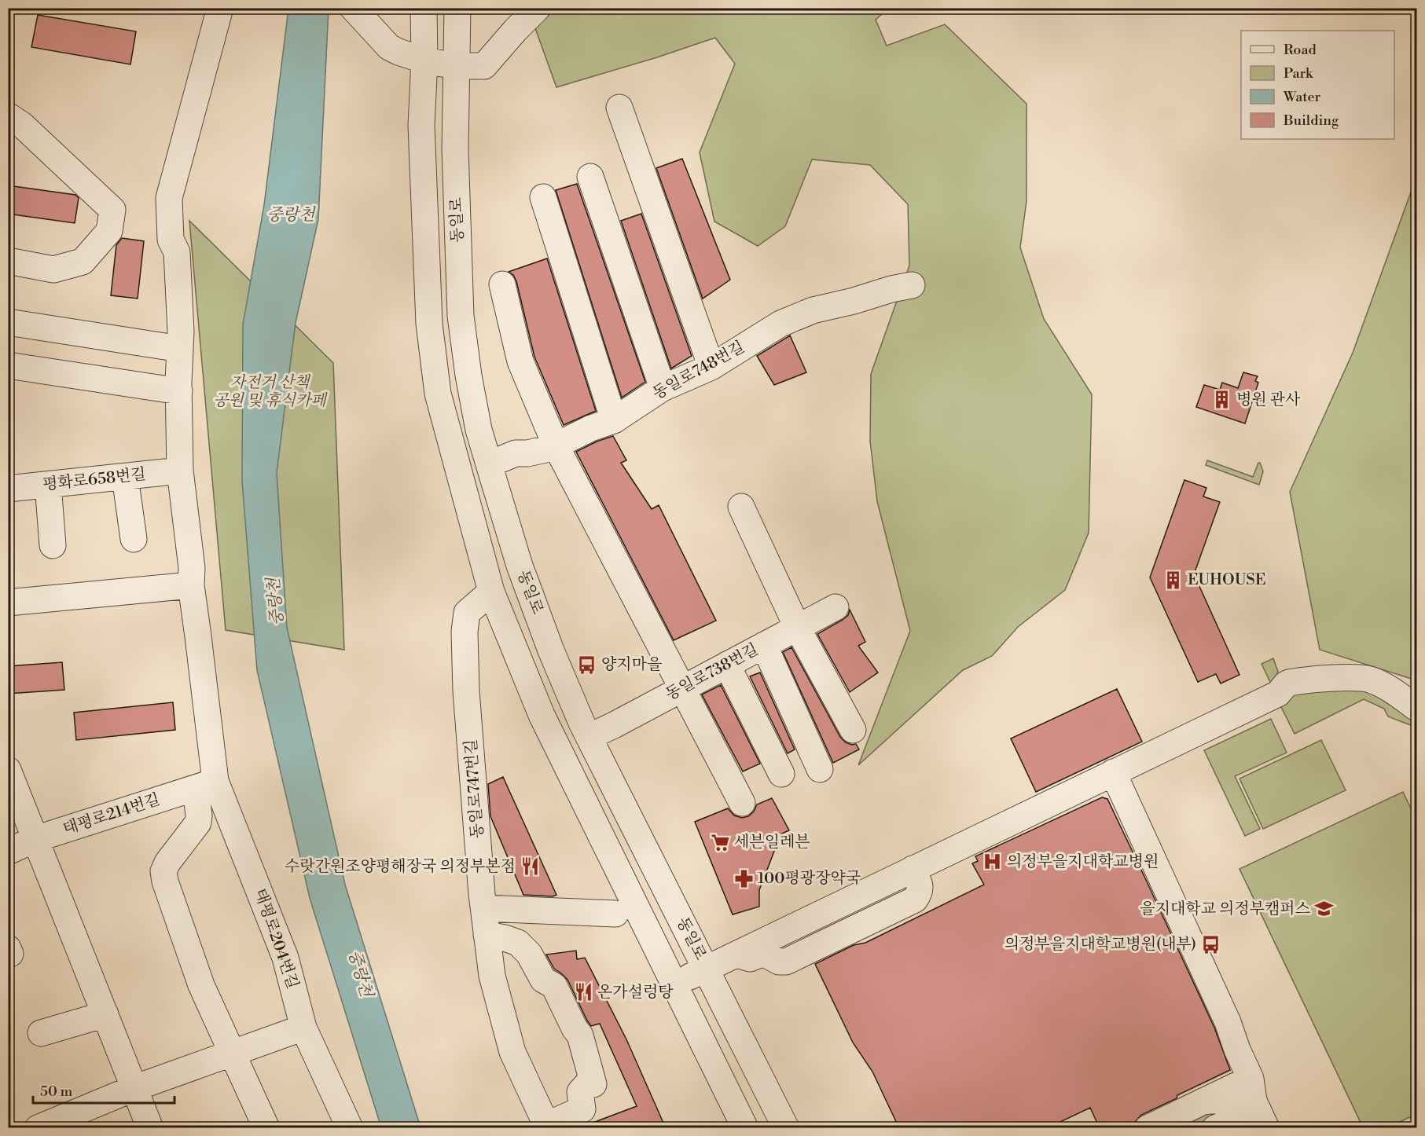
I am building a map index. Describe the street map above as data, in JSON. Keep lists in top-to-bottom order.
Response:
{
  "streets": {
    "street": [
      "동일로",
      "동일로748번길",
      "평화로658번길",
      "동일로738번길",
      "동일로747번길",
      "태평로214번길",
      "태평로204번길"
    ]
  },
  "crossings": [
    ["동일로", "동일로748번길"],
    ["동일로", "동일로738번길"],
    ["동일로", "동일로747번길"],
    ["태평로214번길", "태평로204번길"]
  ],
  "water": ["중랑천"],
  "parks": ["자전거 산책 공원 및 휴식카페"],
  "places": {
    "building": ["병원 관사", "EUHOUSE"],
    "bus stop": ["양지마을", "의정부을지대학교병원(내부)"],
    "supermarket": ["세븐일레븐"],
    "hospital": ["의정부을지대학교병원"],
    "restaurant": ["수랏간원조양평해장국 의정부본점", "온가설렁탕"],
    "pharmacy": ["100평광장약국"],
    "school or university": ["을지대학교 의정부캠퍼스"]
  },
  "legend": [
    "Road",
    "Park",
    "Water",
    "Building"
  ],
  "scale_bar": "50 m"
}
